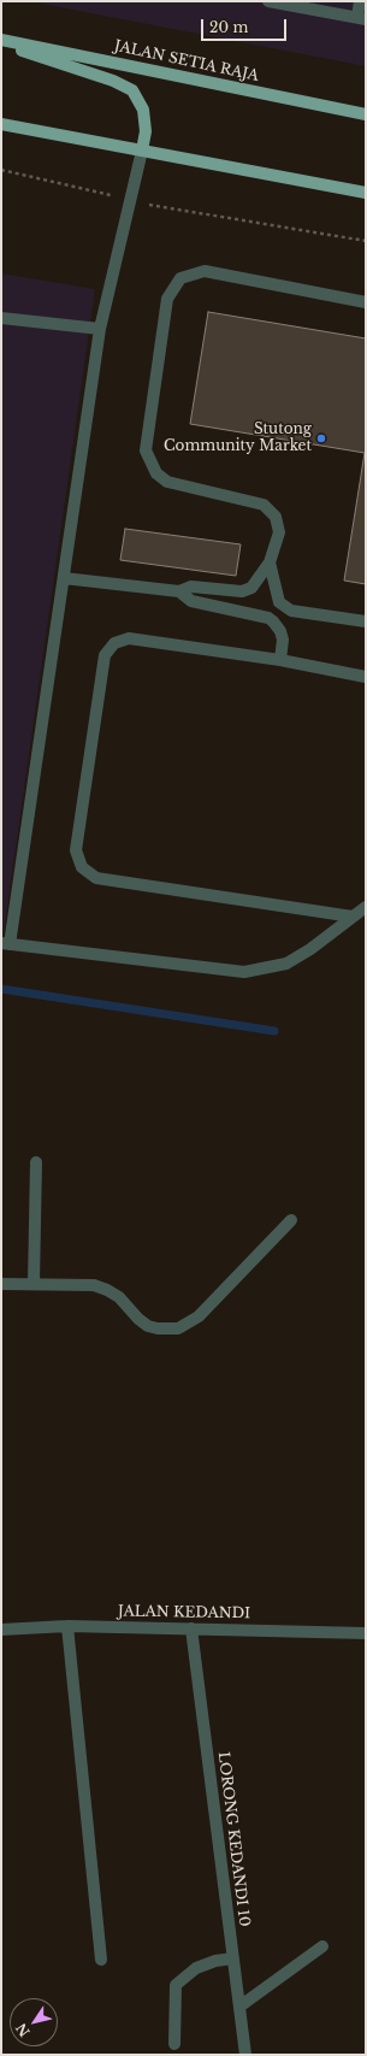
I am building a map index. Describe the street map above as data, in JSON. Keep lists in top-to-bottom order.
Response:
{
  "streets": {
    "main road": ["JALAN SETIA RAJA"],
    "street": ["JALAN KEDANDI", "LORONG KEDANDI 10"]
  },
  "crossings": [
    ["JALAN KEDANDI", "LORONG KEDANDI 10"]
  ],
  "places": ["Stutong Community Market"],
  "scale_bar": "20 m",
  "north": "bottom left"
}
